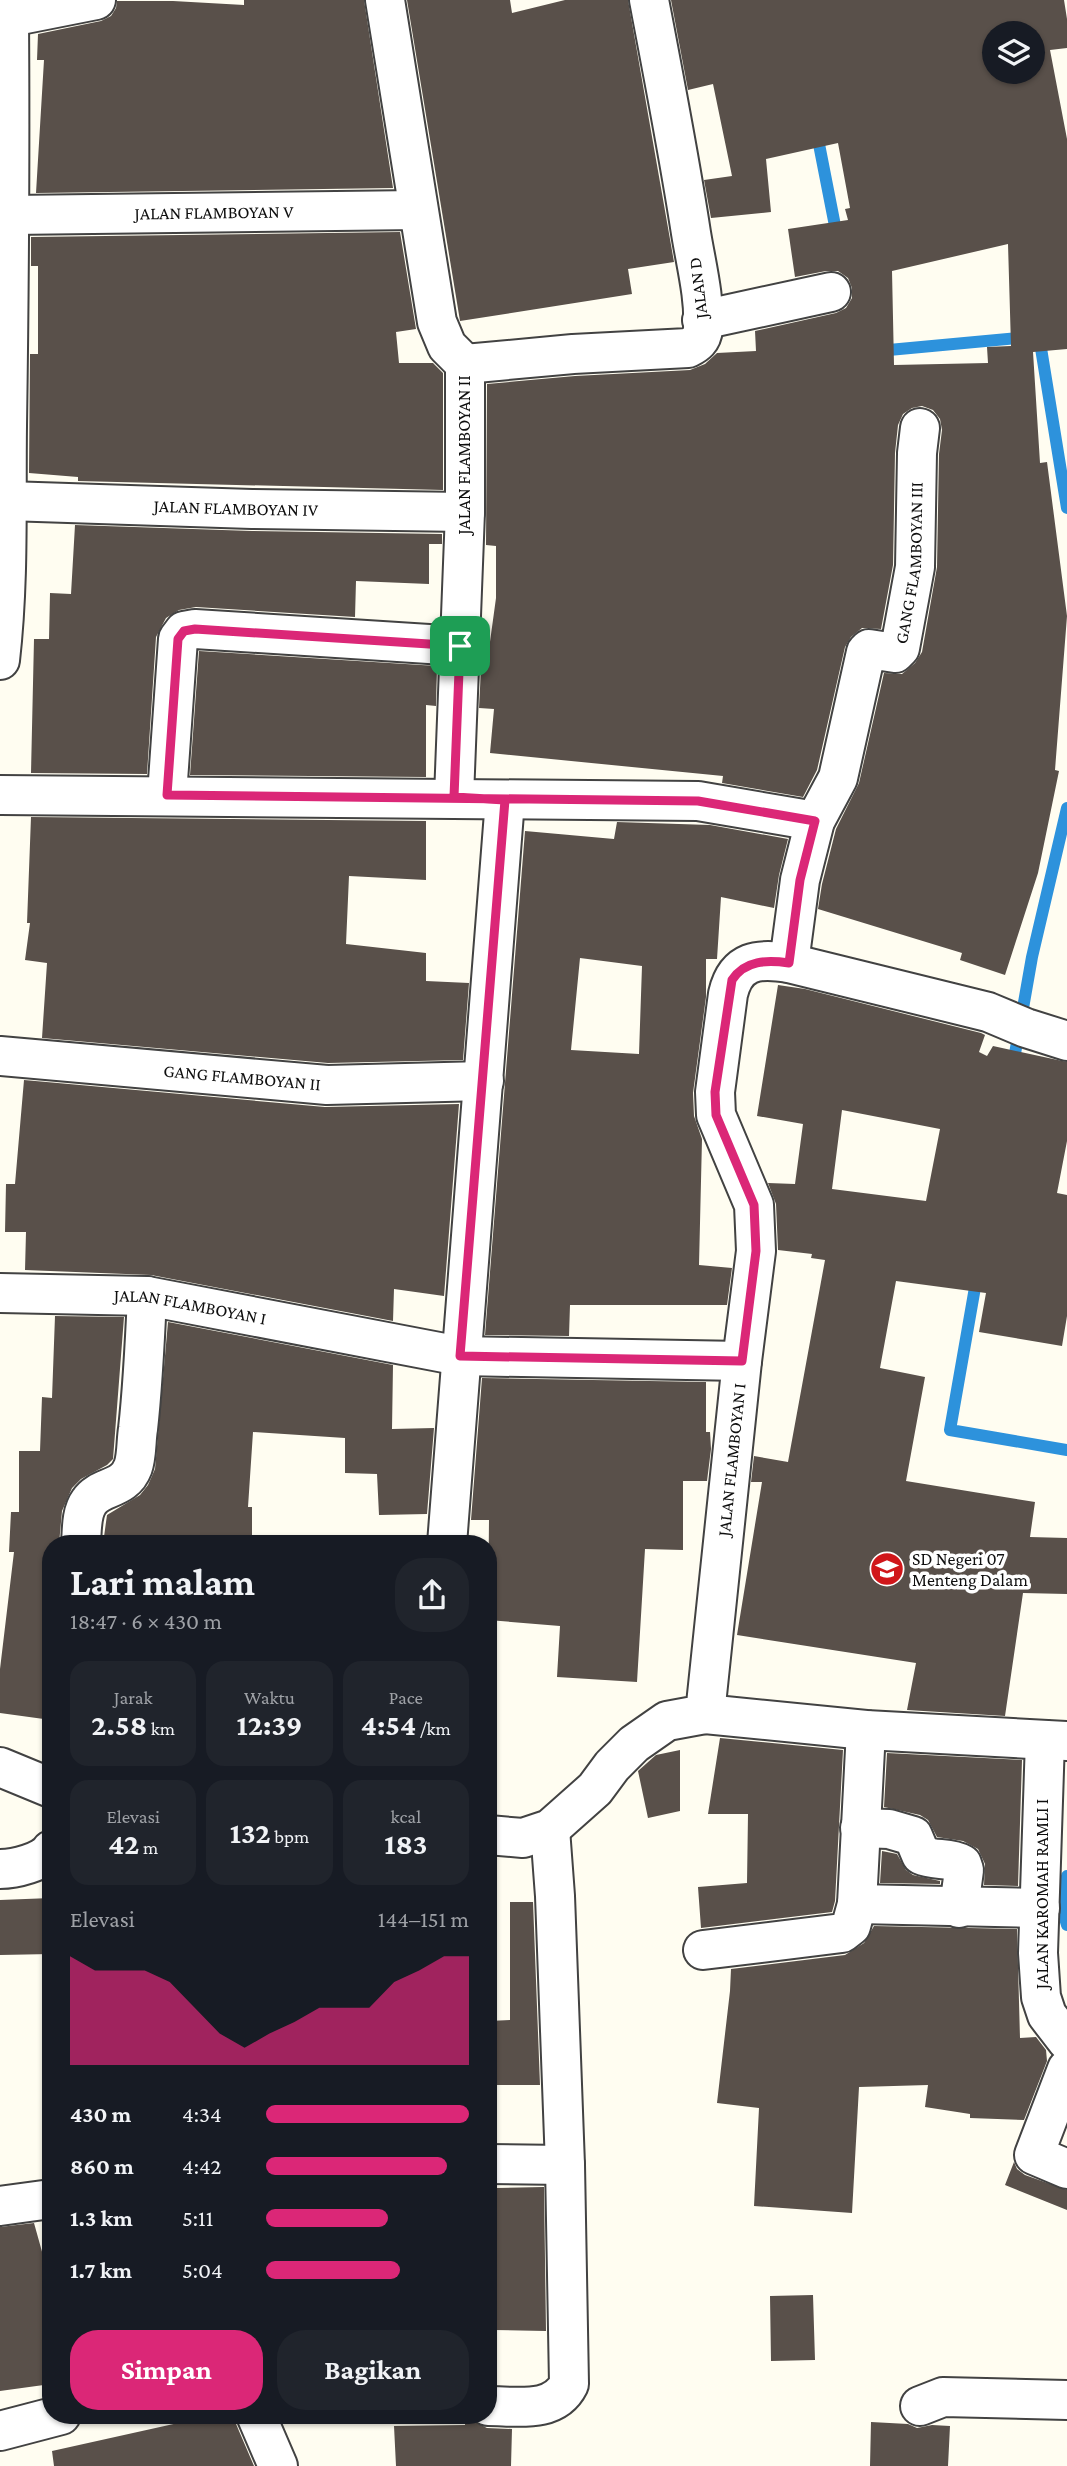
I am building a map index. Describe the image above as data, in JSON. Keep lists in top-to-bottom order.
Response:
{
  "streets": {
    "street": [
      "JALAN FLAMBOYAN V",
      "JALAN D",
      "JALAN FLAMBOYAN II",
      "JALAN FLAMBOYAN IV",
      "GANG FLAMBOYAN III",
      "GANG FLAMBOYAN II",
      "JALAN FLAMBOYAN I",
      "JALAN KAROMAH RAMLI I"
    ]
  },
  "crossings": [
    ["JALAN FLAMBOYAN V", "JALAN FLAMBOYAN II"],
    ["JALAN D", "JALAN FLAMBOYAN II"],
    ["JALAN FLAMBOYAN II", "JALAN FLAMBOYAN IV"]
  ],
  "places": {
    "school or university": ["SD Negeri 07 Menteng Dalam"]
  },
  "page": {
    "heading": ["Lari malam", "18:47 · 6 × 430 m"],
    "stats": [
      ["Jarak", "2.58 km"],
      ["Waktu", "12:39"],
      ["Pace", "4:54 /km"],
      ["Elevasi", "42 m"],
      ["132 bpm"],
      ["kcal", "183"]
    ],
    "chart": ["Elevasi", "144–151 m"],
    "list": [
      {
        "name": "430 m",
        "note": "4:34"
      },
      {
        "name": "860 m",
        "note": "4:42"
      },
      {
        "name": "1.3 km",
        "note": "5:11"
      },
      {
        "name": "1.7 km",
        "note": "5:04"
      }
    ],
    "buttons": ["Simpan", "Bagikan"]
  }
}
